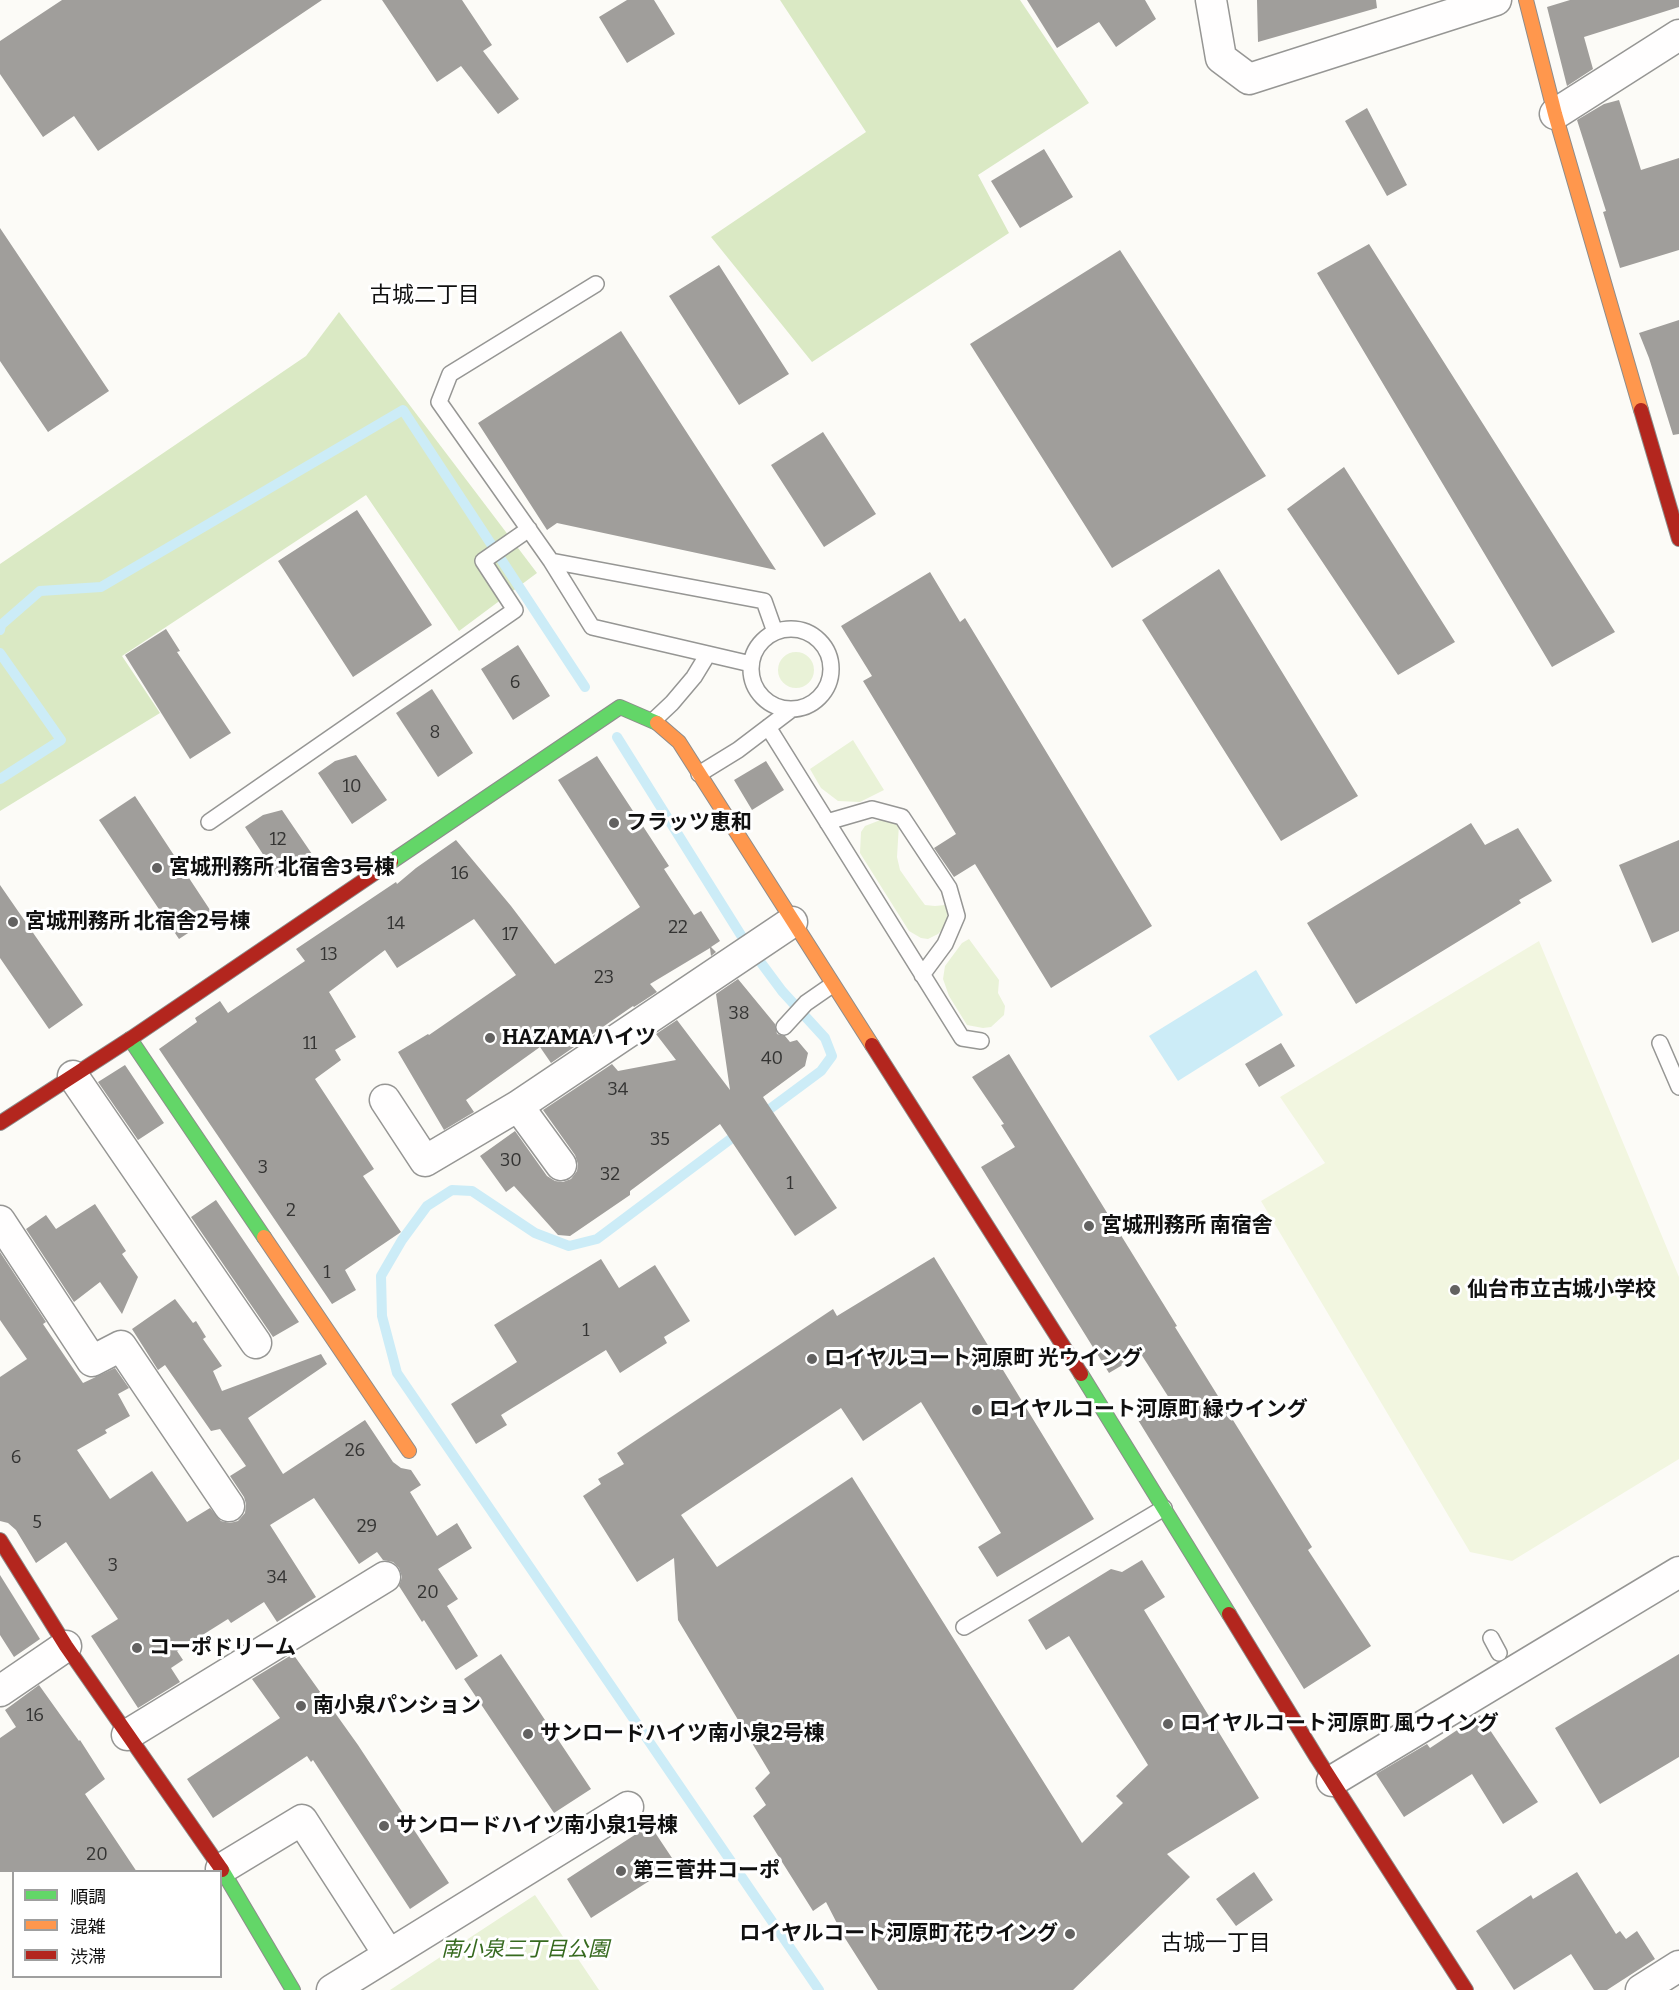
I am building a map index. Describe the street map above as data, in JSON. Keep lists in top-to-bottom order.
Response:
{
  "districts": ["古城二丁目", "古城一丁目"],
  "parks": ["南小泉三丁目公園"],
  "places": [
    "フラッツ恵和",
    "宮城刑務所 北宿舎3号棟",
    "宮城刑務所 北宿舎2号棟",
    "HAZAMAハイツ",
    "宮城刑務所 南宿舎",
    "仙台市立古城小学校",
    "ロイヤルコート河原町 光ウイング",
    "ロイヤルコート河原町 緑ウイング",
    "コーポドリーム",
    "南小泉パンション",
    "ロイヤルコート河原町 風ウイング",
    "サンロードハイツ南小泉2号棟",
    "サンロードハイツ南小泉1号棟",
    "第三菅井コーポ",
    "ロイヤルコート河原町 花ウイング"
  ],
  "house_numbers": [
    "6",
    "8",
    "10",
    "12",
    "16",
    "14",
    "22",
    "17",
    "13",
    "23",
    "38",
    "11",
    "40",
    "34",
    "35",
    "30",
    "3",
    "32",
    "1",
    "2",
    "1",
    "1",
    "26",
    "6",
    "5",
    "29",
    "3",
    "34",
    "20",
    "16",
    "20"
  ],
  "legend": ["順調", "混雑", "渋滞"]
}
